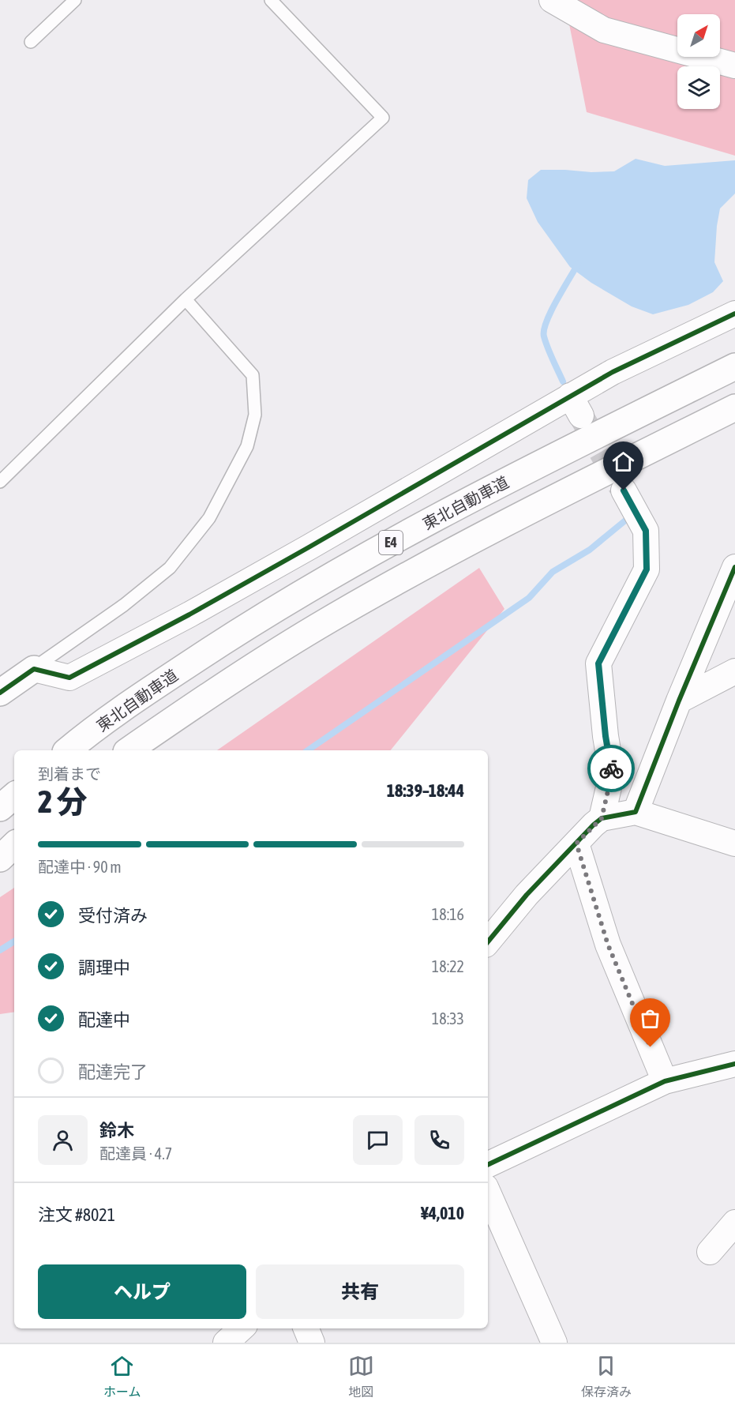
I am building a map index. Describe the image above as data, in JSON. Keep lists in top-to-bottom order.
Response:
{
  "streets": {
    "main road": ["東北自動車道", "E4"]
  },
  "north": "top right",
  "page": {
    "heading": ["2 分", "到着まで", "18:39–18:44"],
    "panel": [
      "鈴木",
      "配達員 · 4.7",
      "注文 #8021",
      "¥4,010"
    ],
    "bar": "配達中 · 90 m",
    "list": [
      ["受付済み", "18:16"],
      ["調理中", "18:22"],
      ["配達中", "18:33"],
      "配達完了"
    ],
    "buttons": ["ヘルプ", "共有"],
    "tabs": ["ホーム", "地図", "保存済み"]
  }
}
